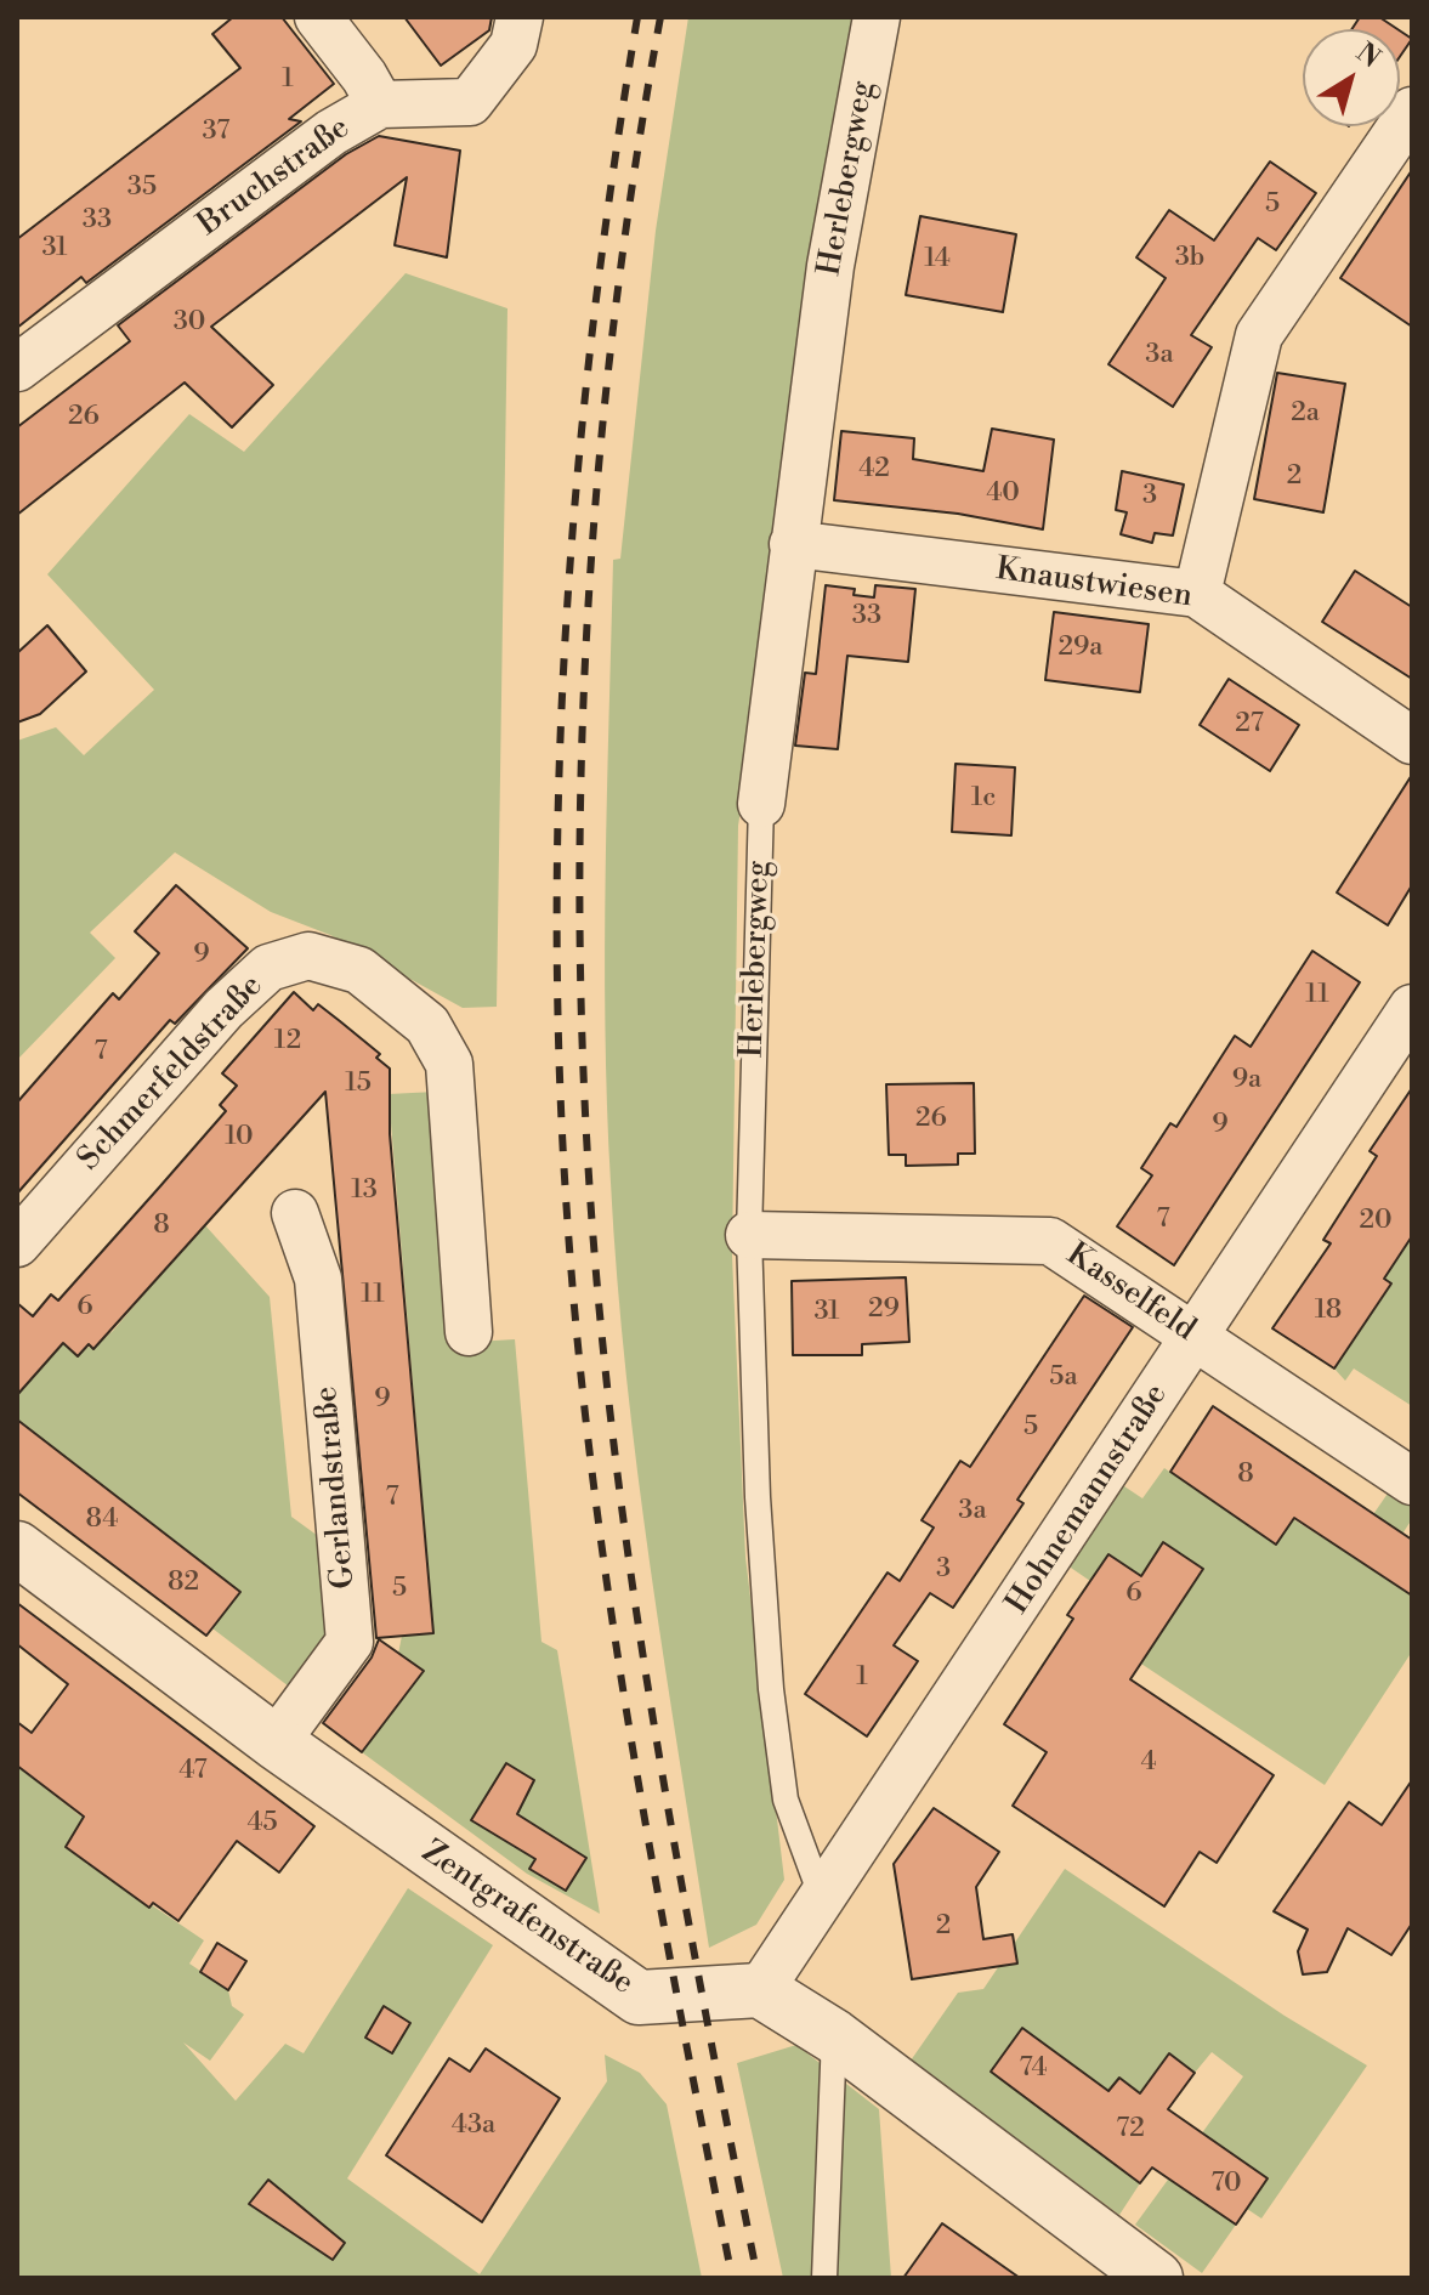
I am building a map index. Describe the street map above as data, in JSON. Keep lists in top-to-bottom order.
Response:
{
  "streets": {
    "street": [
      "Bruchstraße",
      "Herlebergweg",
      "Knaustwiesen",
      "Schmerfeldstraße",
      "Kasselfeld",
      "Gerlandstraße",
      "Hohnemannstraße",
      "Zentgrafenstraße"
    ]
  },
  "crossings": [
    ["Herlebergweg", "Knaustwiesen"],
    ["Herlebergweg", "Kasselfeld"],
    ["Herlebergweg", "Hohnemannstraße"],
    ["Kasselfeld", "Hohnemannstraße"],
    ["Gerlandstraße", "Zentgrafenstraße"],
    ["Hohnemannstraße", "Zentgrafenstraße"]
  ],
  "house_numbers": [
    "1",
    "37",
    "35",
    "5",
    "33",
    "31",
    "3b",
    "14",
    "30",
    "3a",
    "2a",
    "26",
    "42",
    "2",
    "40",
    "3",
    "33",
    "29a",
    "27",
    "1c",
    "9",
    "11",
    "12",
    "7",
    "9a",
    "15",
    "26",
    "9",
    "10",
    "13",
    "7",
    "20",
    "8",
    "11",
    "6",
    "29",
    "18",
    "31",
    "5a",
    "9",
    "5",
    "8",
    "7",
    "3a",
    "84",
    "3",
    "82",
    "5",
    "6",
    "1",
    "4",
    "47",
    "45",
    "2",
    "74",
    "43a",
    "72",
    "70"
  ],
  "north": "top right"
}
